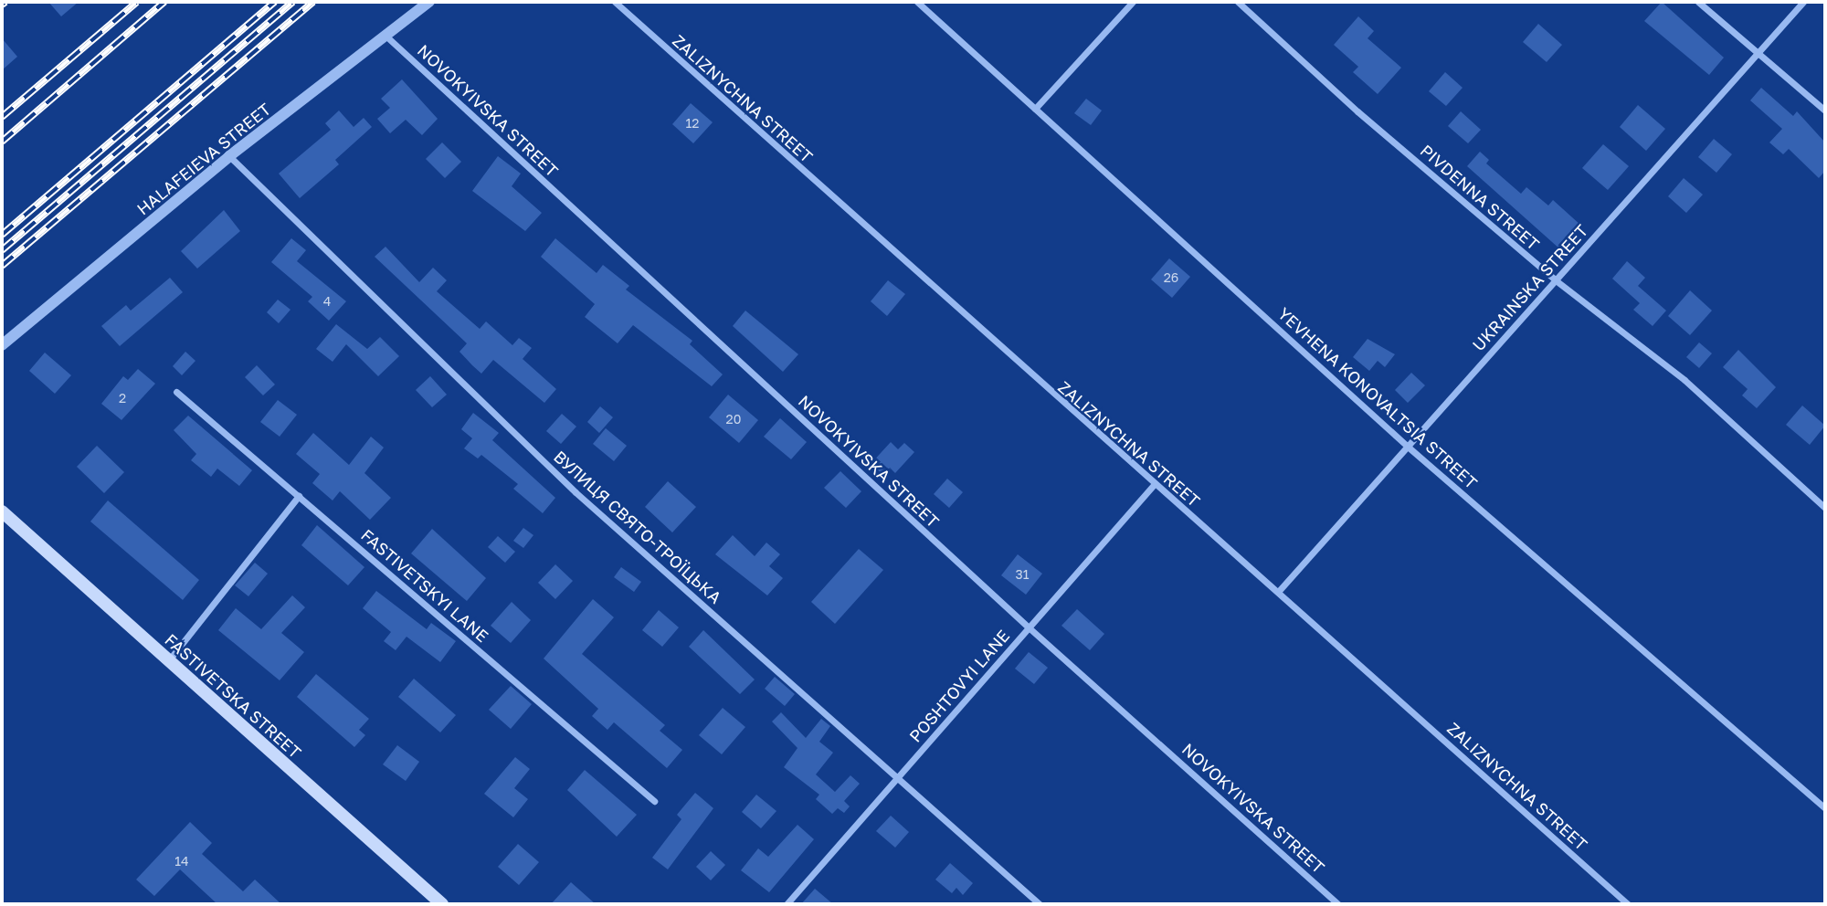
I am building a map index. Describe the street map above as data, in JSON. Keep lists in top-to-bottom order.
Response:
{
  "streets": {
    "main road": ["FASTIVETSKA STREET"],
    "street": [
      "ZALIZNYCHNA STREET",
      "NOVOKYIVSKA STREET",
      "HALAFEIEVA STREET",
      "PIVDENNA STREET",
      "UKRAINSKA STREET",
      "YEVHENA KONOVALTSIA STREET",
      "ВУЛИЦЯ СВЯТО-ТРОЇЦЬКА",
      "FASTIVETSKYI LANE",
      "POSHTOVYI LANE"
    ]
  },
  "crossings": [
    ["ZALIZNYCHNA STREET", "UKRAINSKA STREET"],
    ["ZALIZNYCHNA STREET", "POSHTOVYI LANE"],
    ["NOVOKYIVSKA STREET", "HALAFEIEVA STREET"],
    ["NOVOKYIVSKA STREET", "POSHTOVYI LANE"],
    ["HALAFEIEVA STREET", "ВУЛИЦЯ СВЯТО-ТРОЇЦЬКА"],
    ["PIVDENNA STREET", "UKRAINSKA STREET"],
    ["UKRAINSKA STREET", "YEVHENA KONOVALTSIA STREET"],
    ["ВУЛИЦЯ СВЯТО-ТРОЇЦЬКА", "POSHTOVYI LANE"]
  ],
  "house_numbers": [
    "12",
    "26",
    "4",
    "2",
    "20",
    "31",
    "14"
  ]
}
